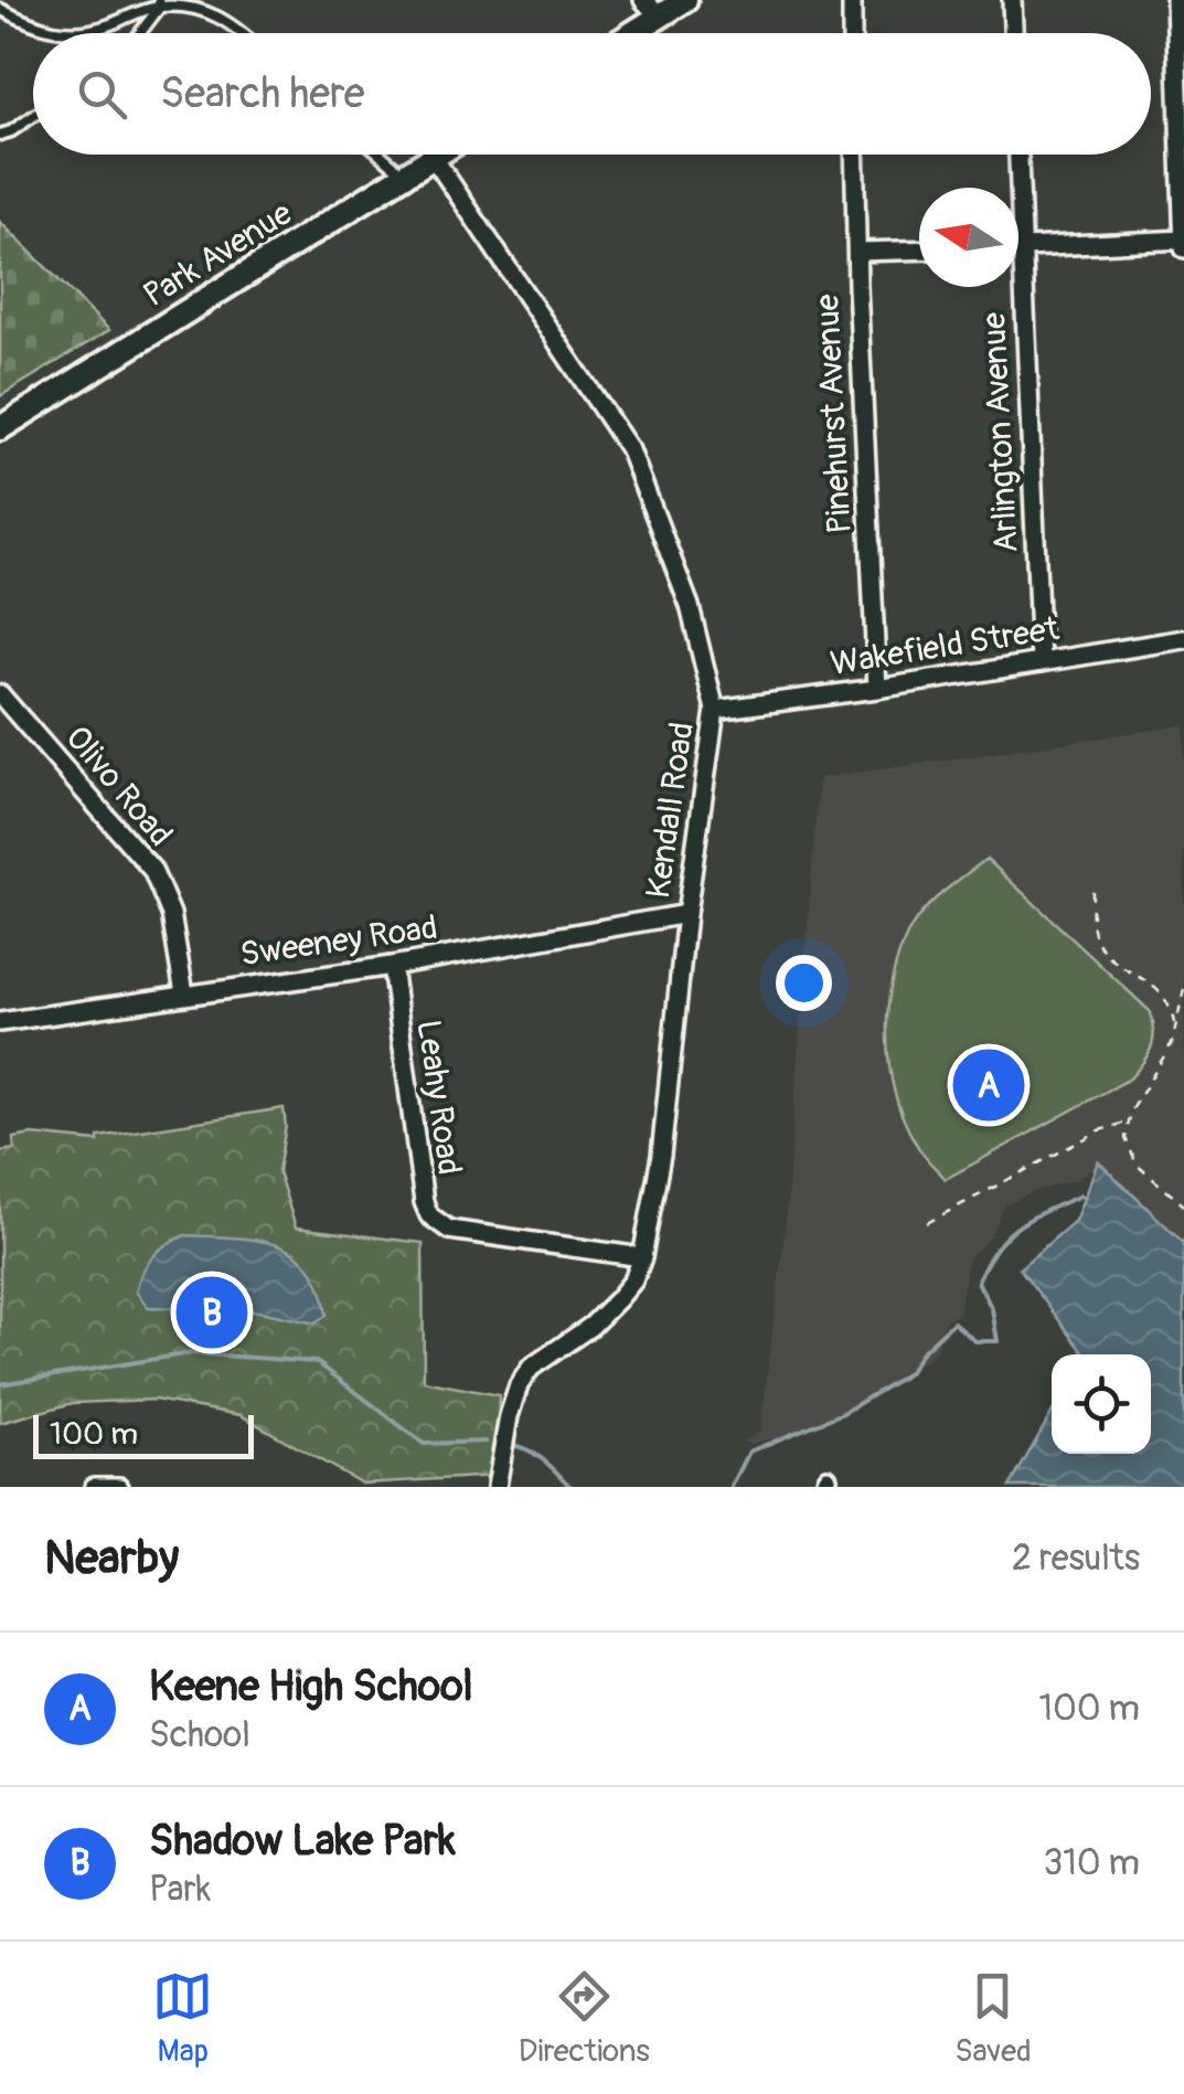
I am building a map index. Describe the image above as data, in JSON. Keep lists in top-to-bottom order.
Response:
{
  "streets": {
    "street": [
      "Park Avenue",
      "Pinehurst Avenue",
      "Arlington Avenue",
      "Wakefield Street",
      "Olivo Road",
      "Kendall Road",
      "Sweeney Road",
      "Leahy Road"
    ]
  },
  "crossings": [
    ["Park Avenue", "Kendall Road"],
    ["Pinehurst Avenue", "Wakefield Street"],
    ["Arlington Avenue", "Wakefield Street"],
    ["Wakefield Street", "Kendall Road"],
    ["Olivo Road", "Sweeney Road"],
    ["Kendall Road", "Sweeney Road"],
    ["Kendall Road", "Leahy Road"],
    ["Sweeney Road", "Leahy Road"]
  ],
  "scale_bar": "100 m",
  "north": "left",
  "page": {
    "search": "Search here",
    "pins": ["A", "B"],
    "scale": "100 m",
    "heading": ["Nearby", "2 results"],
    "list": [
      {
        "mark": "A",
        "name": "Keene High School",
        "note": "School",
        "value": "100 m"
      },
      {
        "mark": "B",
        "name": "Shadow Lake Park",
        "note": "Park",
        "value": "310 m"
      }
    ],
    "nav": ["Map", "Directions", "Saved"]
  }
}
